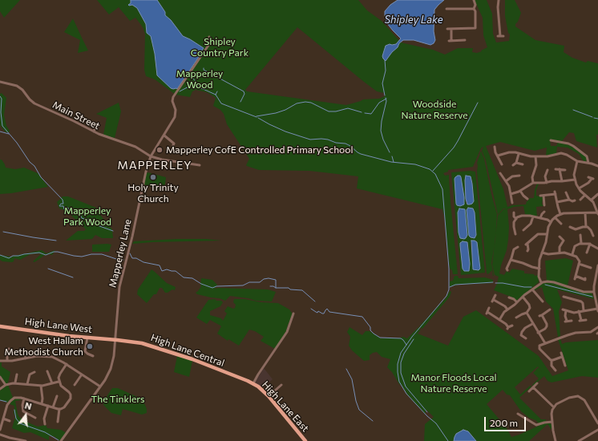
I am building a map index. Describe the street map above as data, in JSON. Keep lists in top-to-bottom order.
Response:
{
  "streets": {
    "main road": ["High Lane West", "High Lane Central", "High Lane East"],
    "street": ["Main Street", "Mapperley Lane"]
  },
  "crossings": [
    ["Main Street", "Mapperley Lane"],
    ["Mapperley Lane", "High Lane West"],
    ["Mapperley Lane", "High Lane Central"],
    ["High Lane West", "High Lane Central"],
    ["High Lane Central", "High Lane East"]
  ],
  "districts": ["MAPPERLEY"],
  "water": ["Shipley Lake"],
  "parks": [
    "Shipley Country Park",
    "Mapperley Wood",
    "Woodside Nature Reserve",
    "Mapperley Park Wood",
    "Manor Floods Local Nature Reserve",
    "The Tinklers"
  ],
  "places": ["Mapperley CofE Controlled Primary School", "Holy Trinity Church", "West Hallam Methodist Church"],
  "scale_bar": "200 m",
  "north": "top"
}
